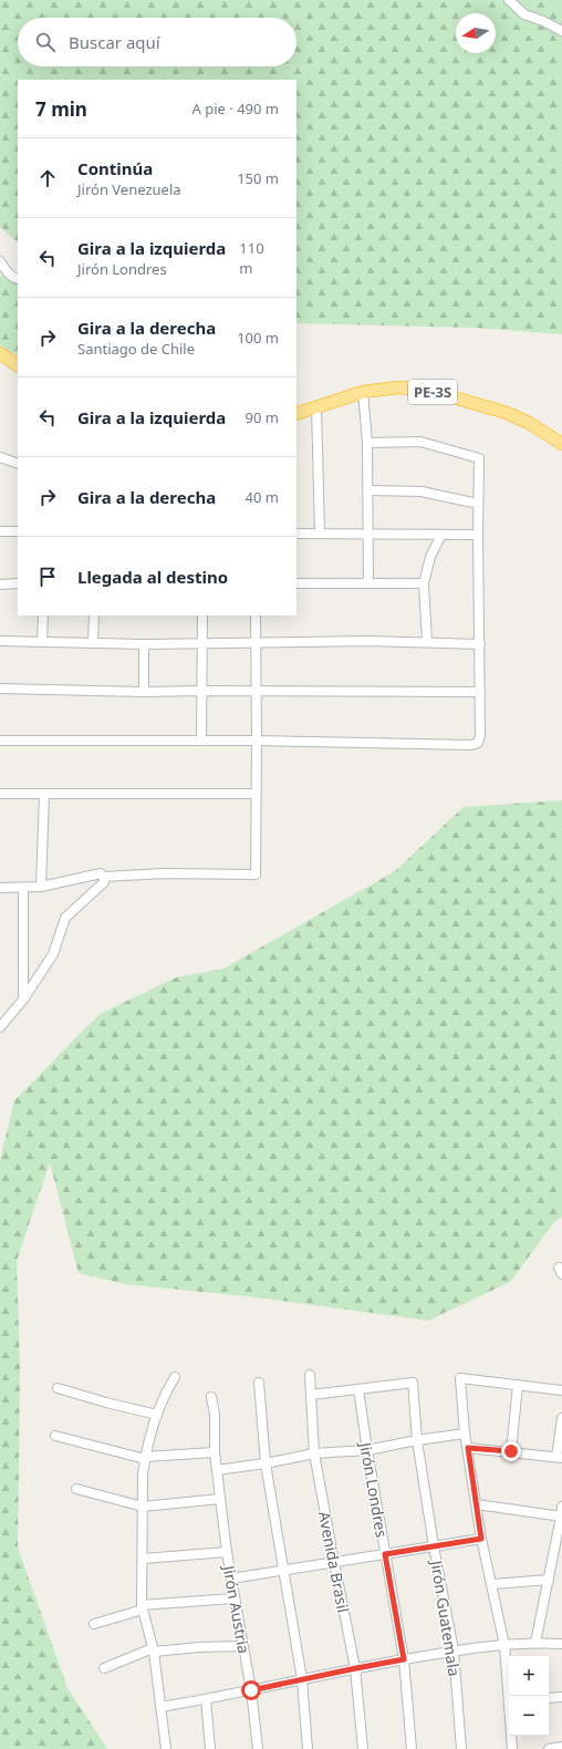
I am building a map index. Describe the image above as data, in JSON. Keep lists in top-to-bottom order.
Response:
{
  "streets": {
    "highway": ["PE-3S"],
    "street": [
      "Jirón Londres",
      "Avenida Brasil",
      "Jirón Austria",
      "Jirón Guatemala"
    ]
  },
  "crossings": [
    ["Jirón Londres", "Jirón Guatemala"]
  ],
  "north": "left",
  "page": {
    "search": "Buscar aquí",
    "heading": ["7 min", "A pie · 490 m"],
    "list": [
      ["Continúa", "Jirón Venezuela", "150 m"],
      ["Gira a la izquierda", "Jirón Londres", "110 m"],
      ["Gira a la derecha", "Santiago de Chile", "100 m"],
      ["Gira a la izquierda", "90 m"],
      ["Gira a la derecha", "40 m"],
      "Llegada al destino"
    ],
    "map_buttons": ["+", "−"]
  }
}
